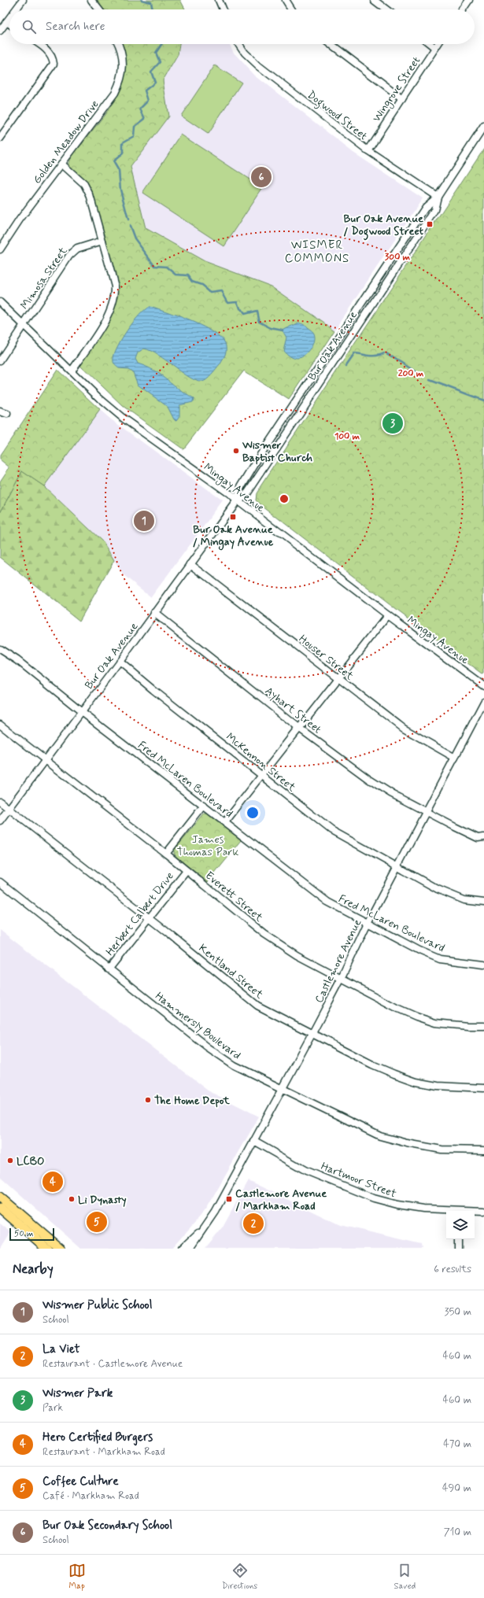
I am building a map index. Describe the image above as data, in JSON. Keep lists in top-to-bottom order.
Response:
{
  "streets": {
    "street": [
      "Wingrove Street",
      "Dogwood Street",
      "Golden Meadow Drive",
      "Mimosa Street",
      "Bur Oak Avenue",
      "Mingay Avenue",
      "Houser Street",
      "Ayhart Street",
      "McKennon Street",
      "Fred McLaren Boulevard",
      "Everett Street",
      "Herbert Calbert Drive",
      "Castlemore Avenue",
      "Kentland Street",
      "Hammersly Boulevard",
      "Hartmoor Street"
    ]
  },
  "crossings": [
    ["Wingrove Street", "Dogwood Street"],
    ["Dogwood Street", "Bur Oak Avenue"],
    ["Mimosa Street", "Mingay Avenue"],
    ["Bur Oak Avenue", "Mingay Avenue"],
    ["Bur Oak Avenue", "Houser Street"],
    ["Bur Oak Avenue", "Ayhart Street"],
    ["Bur Oak Avenue", "McKennon Street"],
    ["Bur Oak Avenue", "Fred McLaren Boulevard"],
    ["Bur Oak Avenue", "Everett Street"],
    ["Bur Oak Avenue", "Kentland Street"],
    ["Houser Street", "Castlemore Avenue"],
    ["Ayhart Street", "Castlemore Avenue"],
    ["McKennon Street", "Castlemore Avenue"],
    ["Fred McLaren Boulevard", "Herbert Calbert Drive"],
    ["Fred McLaren Boulevard", "Castlemore Avenue"],
    ["Everett Street", "Herbert Calbert Drive"],
    ["Everett Street", "Castlemore Avenue"],
    ["Herbert Calbert Drive", "Kentland Street"],
    ["Herbert Calbert Drive", "Hammersly Boulevard"],
    ["Castlemore Avenue", "Kentland Street"],
    ["Castlemore Avenue", "Hammersly Boulevard"],
    ["Castlemore Avenue", "Hartmoor Street"]
  ],
  "districts": ["WISMER COMMONS"],
  "parks": ["James Thomas Park"],
  "places": {
    "transit": ["Bur Oak Avenue / Dogwood Street", "Bur Oak Avenue / Mingay Avenue", "Castlemore Avenue / Markham Road"],
    "other": [
      "Wismer Baptist Church",
      "The Home Depot",
      "LCBO",
      "Li Dynasty"
    ]
  },
  "scale_bar": "50 m",
  "page": {
    "search": "Search here",
    "pins": [
      "6",
      "3",
      "1",
      "4",
      "5",
      "2"
    ],
    "scale": "50 m",
    "heading": ["Nearby", "6 results"],
    "list": [
      {
        "mark": "1",
        "name": "Wismer Public School",
        "note": "School",
        "value": "350 m"
      },
      {
        "mark": "2",
        "name": "La Viet",
        "note": "Restaurant · Castlemore Avenue",
        "value": "460 m"
      },
      {
        "mark": "3",
        "name": "Wismer Park",
        "note": "Park",
        "value": "460 m"
      },
      {
        "mark": "4",
        "name": "Hero Certified Burgers",
        "note": "Restaurant · Markham Road",
        "value": "470 m"
      },
      {
        "mark": "5",
        "name": "Coffee Culture",
        "note": "Café · Markham Road",
        "value": "490 m"
      },
      {
        "mark": "6",
        "name": "Bur Oak Secondary School",
        "note": "School",
        "value": "710 m"
      }
    ],
    "nav": ["Map", "Directions", "Saved"]
  },
  "rings": ["300 m", "200 m", "100 m"]
}
